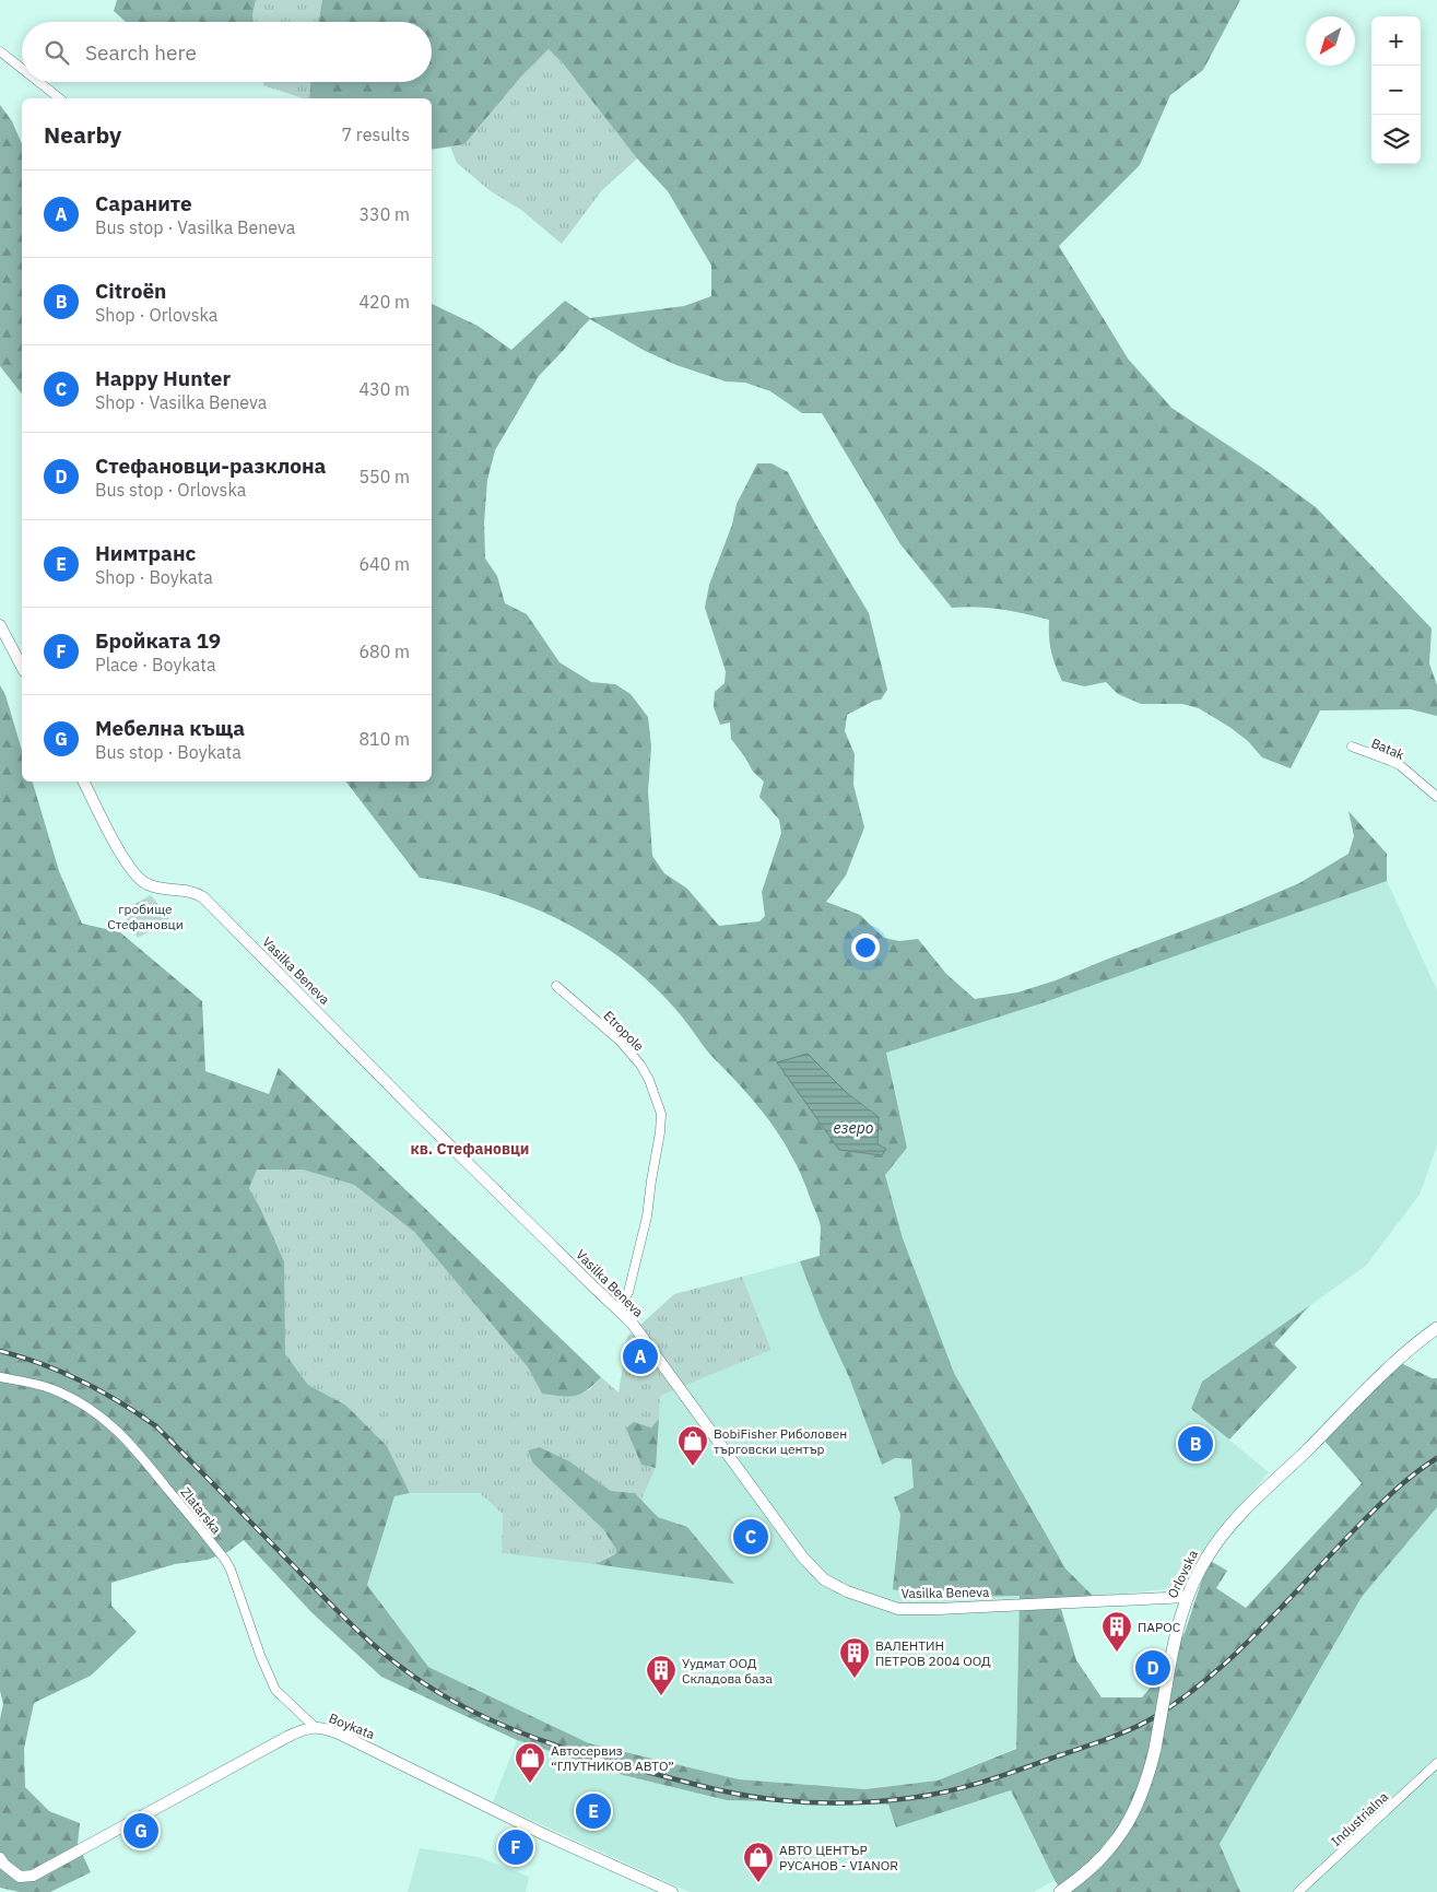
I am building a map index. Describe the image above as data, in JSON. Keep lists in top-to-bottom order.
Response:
{
  "streets": {
    "main road": ["Orlovska"],
    "street": [
      "Batak",
      "Vasilka Beneva",
      "Etropole",
      "Zlatarska",
      "Boykata",
      "Industrialna"
    ]
  },
  "crossings": [
    ["Vasilka Beneva", "Etropole"],
    ["Vasilka Beneva", "Orlovska"],
    ["Zlatarska", "Boykata"]
  ],
  "districts": ["кв. Стефановци"],
  "water": ["езеро"],
  "parks": ["гробище Стефановци"],
  "places": {
    "shop": ["BobiFisher Риболовен търговски център", "Автосервиз “ГЛУТНИКОВ АВТО”", "АВТО ЦЕНТЪР РУСАНОВ - VIANOR"],
    "building": ["ПАРОС", "ВАЛЕНТИН ПЕТРОВ 2004 ООД", "Уудмат ООД Складова база"]
  },
  "north": "bottom left",
  "page": {
    "map_buttons": ["+", "−"],
    "search": "Search here",
    "heading": ["Nearby", "7 results"],
    "list": [
      {
        "mark": "A",
        "name": "Сараните",
        "note": "Bus stop · Vasilka Beneva",
        "value": "330 m"
      },
      {
        "mark": "B",
        "name": "Citroën",
        "note": "Shop · Orlovska",
        "value": "420 m"
      },
      {
        "mark": "C",
        "name": "Happy Hunter",
        "note": "Shop · Vasilka Beneva",
        "value": "430 m"
      },
      {
        "mark": "D",
        "name": "Стефановци-разклона",
        "note": "Bus stop · Orlovska",
        "value": "550 m"
      },
      {
        "mark": "E",
        "name": "Нимтранс",
        "note": "Shop · Boykata",
        "value": "640 m"
      },
      {
        "mark": "F",
        "name": "Бройката 19",
        "note": "Place · Boykata",
        "value": "680 m"
      },
      {
        "mark": "G",
        "name": "Мебелна къща",
        "note": "Bus stop · Boykata",
        "value": "810 m"
      }
    ],
    "pins": [
      "A",
      "B",
      "C",
      "D",
      "E",
      "G",
      "F"
    ]
  }
}
